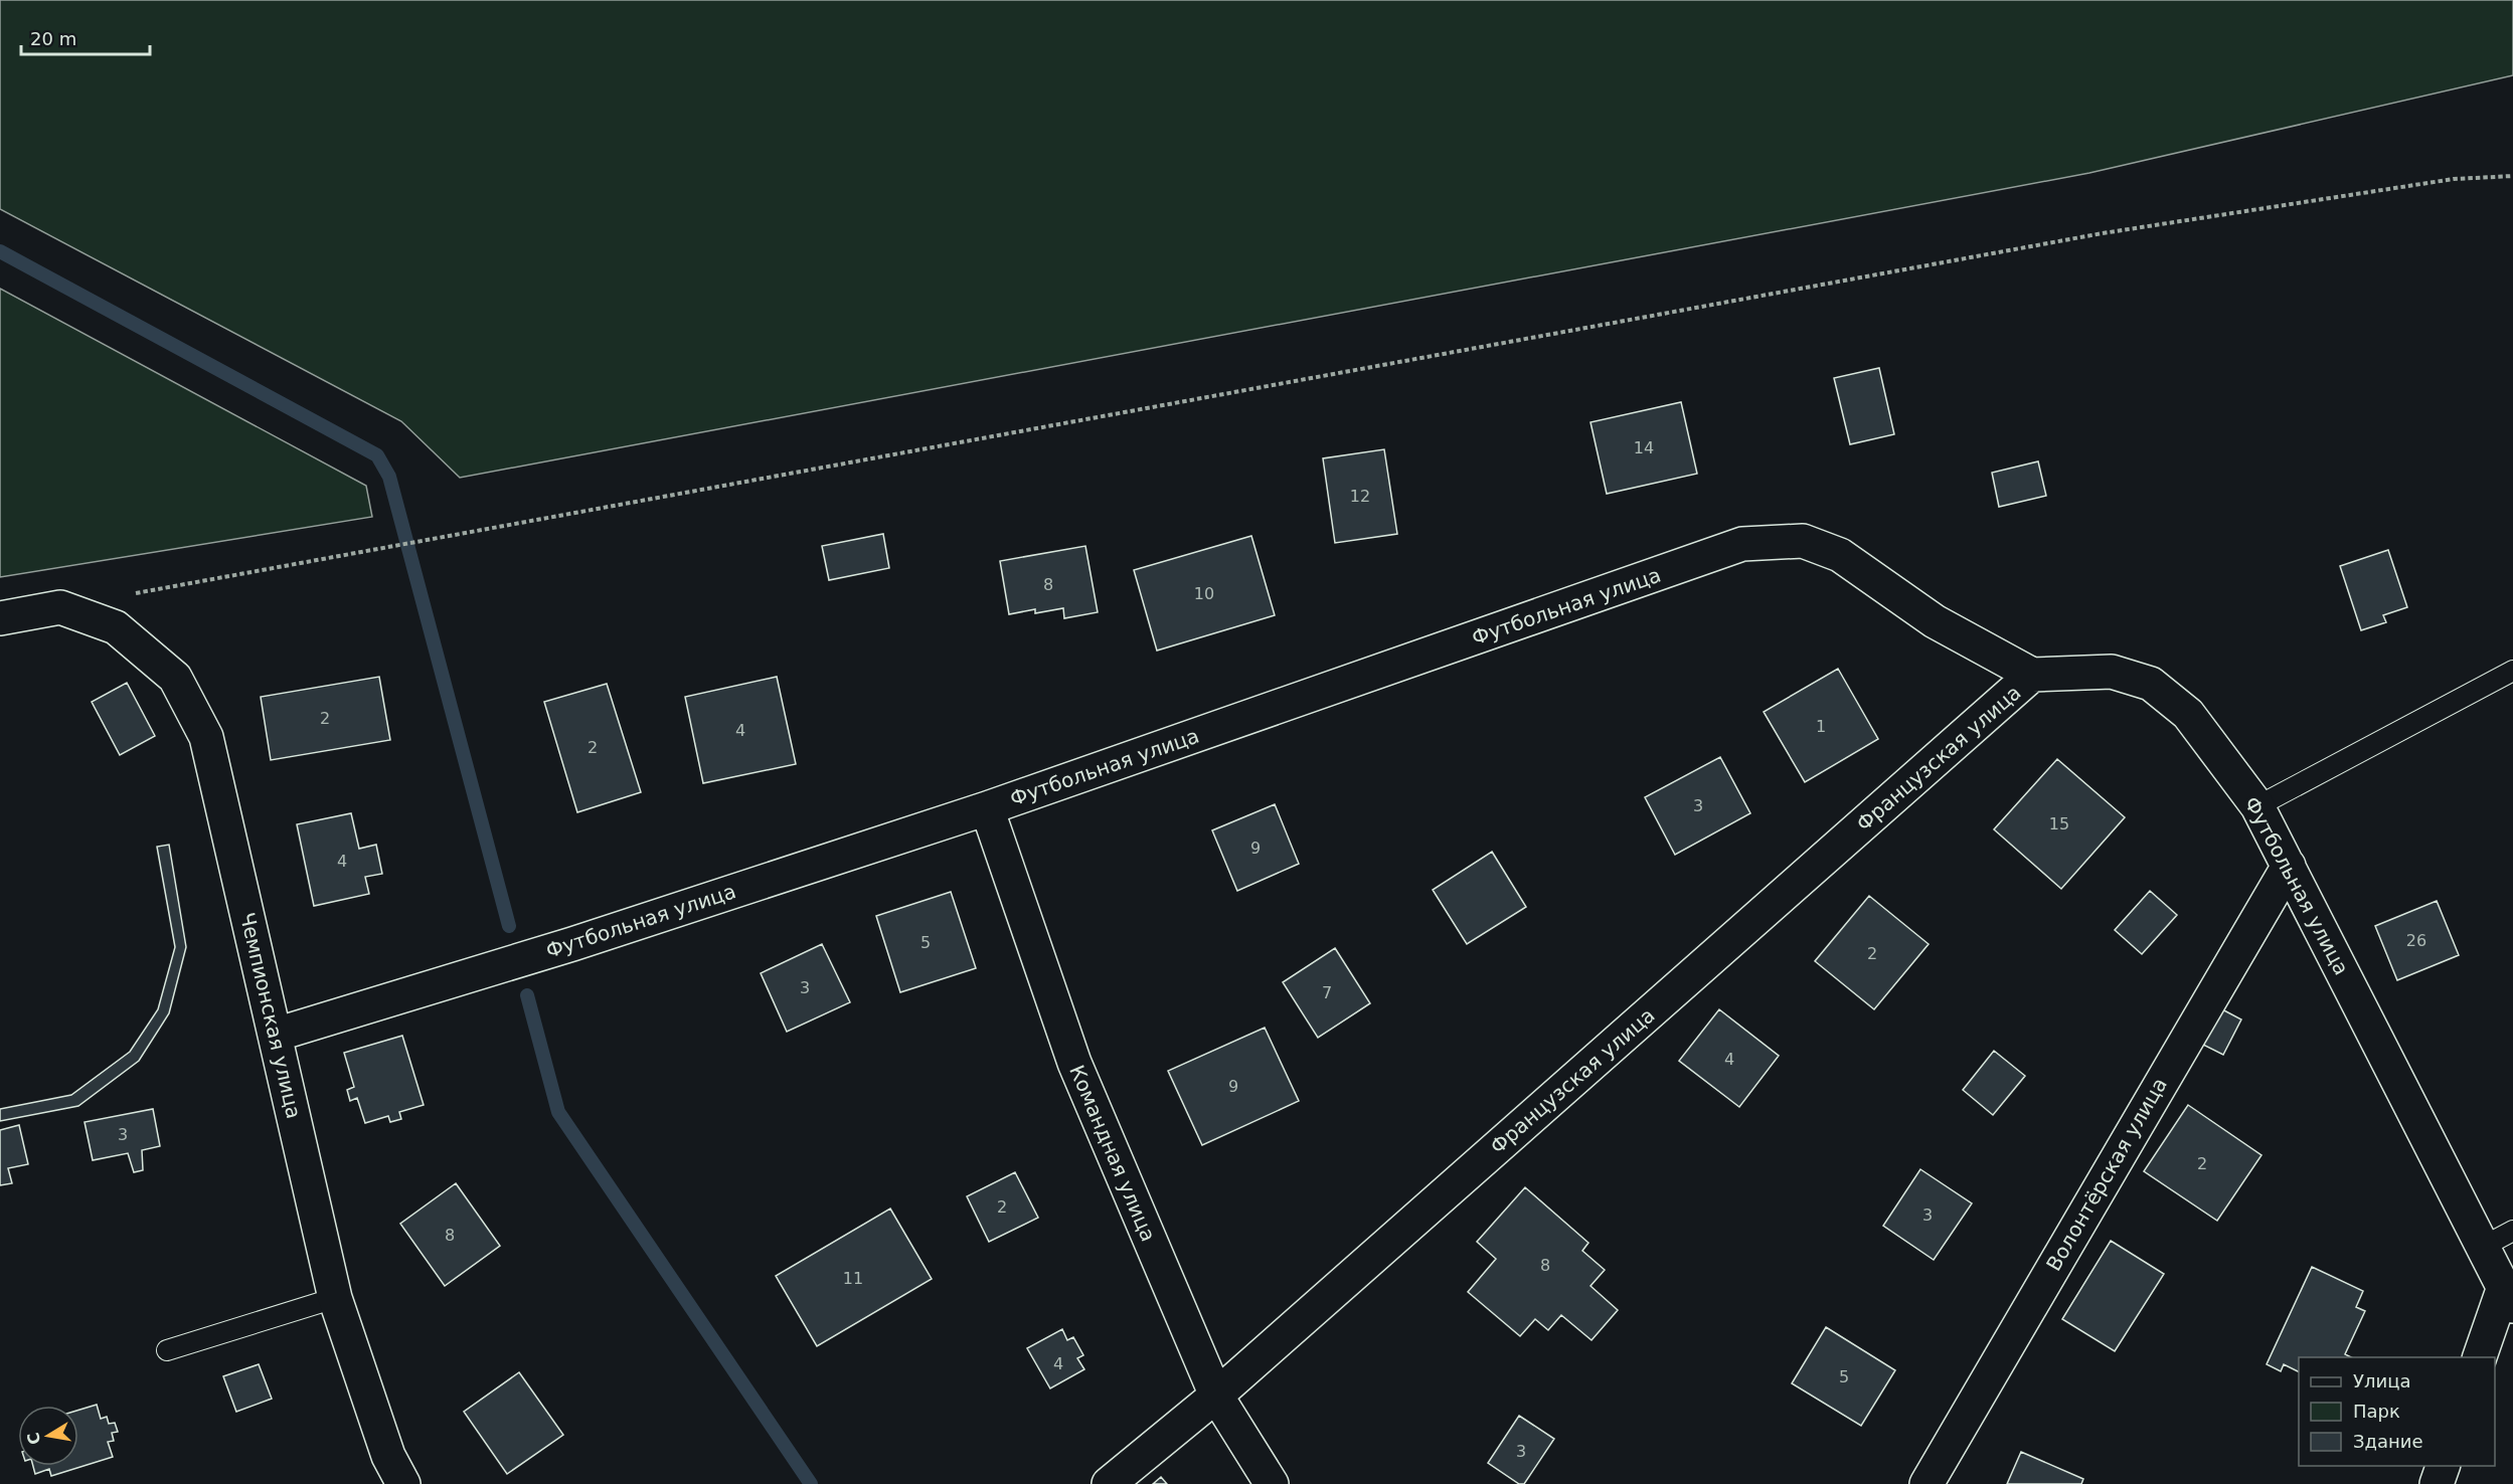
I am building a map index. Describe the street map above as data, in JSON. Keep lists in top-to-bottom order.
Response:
{
  "streets": {
    "street": [
      "Футбольная улица",
      "Французская улица",
      "Чемпионская улица",
      "Командная улица",
      "Волонтёрская улица"
    ]
  },
  "crossings": [
    ["Футбольная улица", "Французская улица"],
    ["Футбольная улица", "Чемпионская улица"],
    ["Футбольная улица", "Командная улица"],
    ["Футбольная улица", "Волонтёрская улица"],
    ["Французская улица", "Командная улица"]
  ],
  "house_numbers": [
    "14",
    "12",
    "8",
    "10",
    "2",
    "1",
    "4",
    "2",
    "3",
    "15",
    "9",
    "4",
    "26",
    "5",
    "2",
    "3",
    "7",
    "4",
    "9",
    "3",
    "2",
    "2",
    "3",
    "8",
    "8",
    "11",
    "4",
    "5",
    "3"
  ],
  "legend": ["Улица", "Парк", "Здание"],
  "scale_bar": "20 m",
  "north": "left"
}
